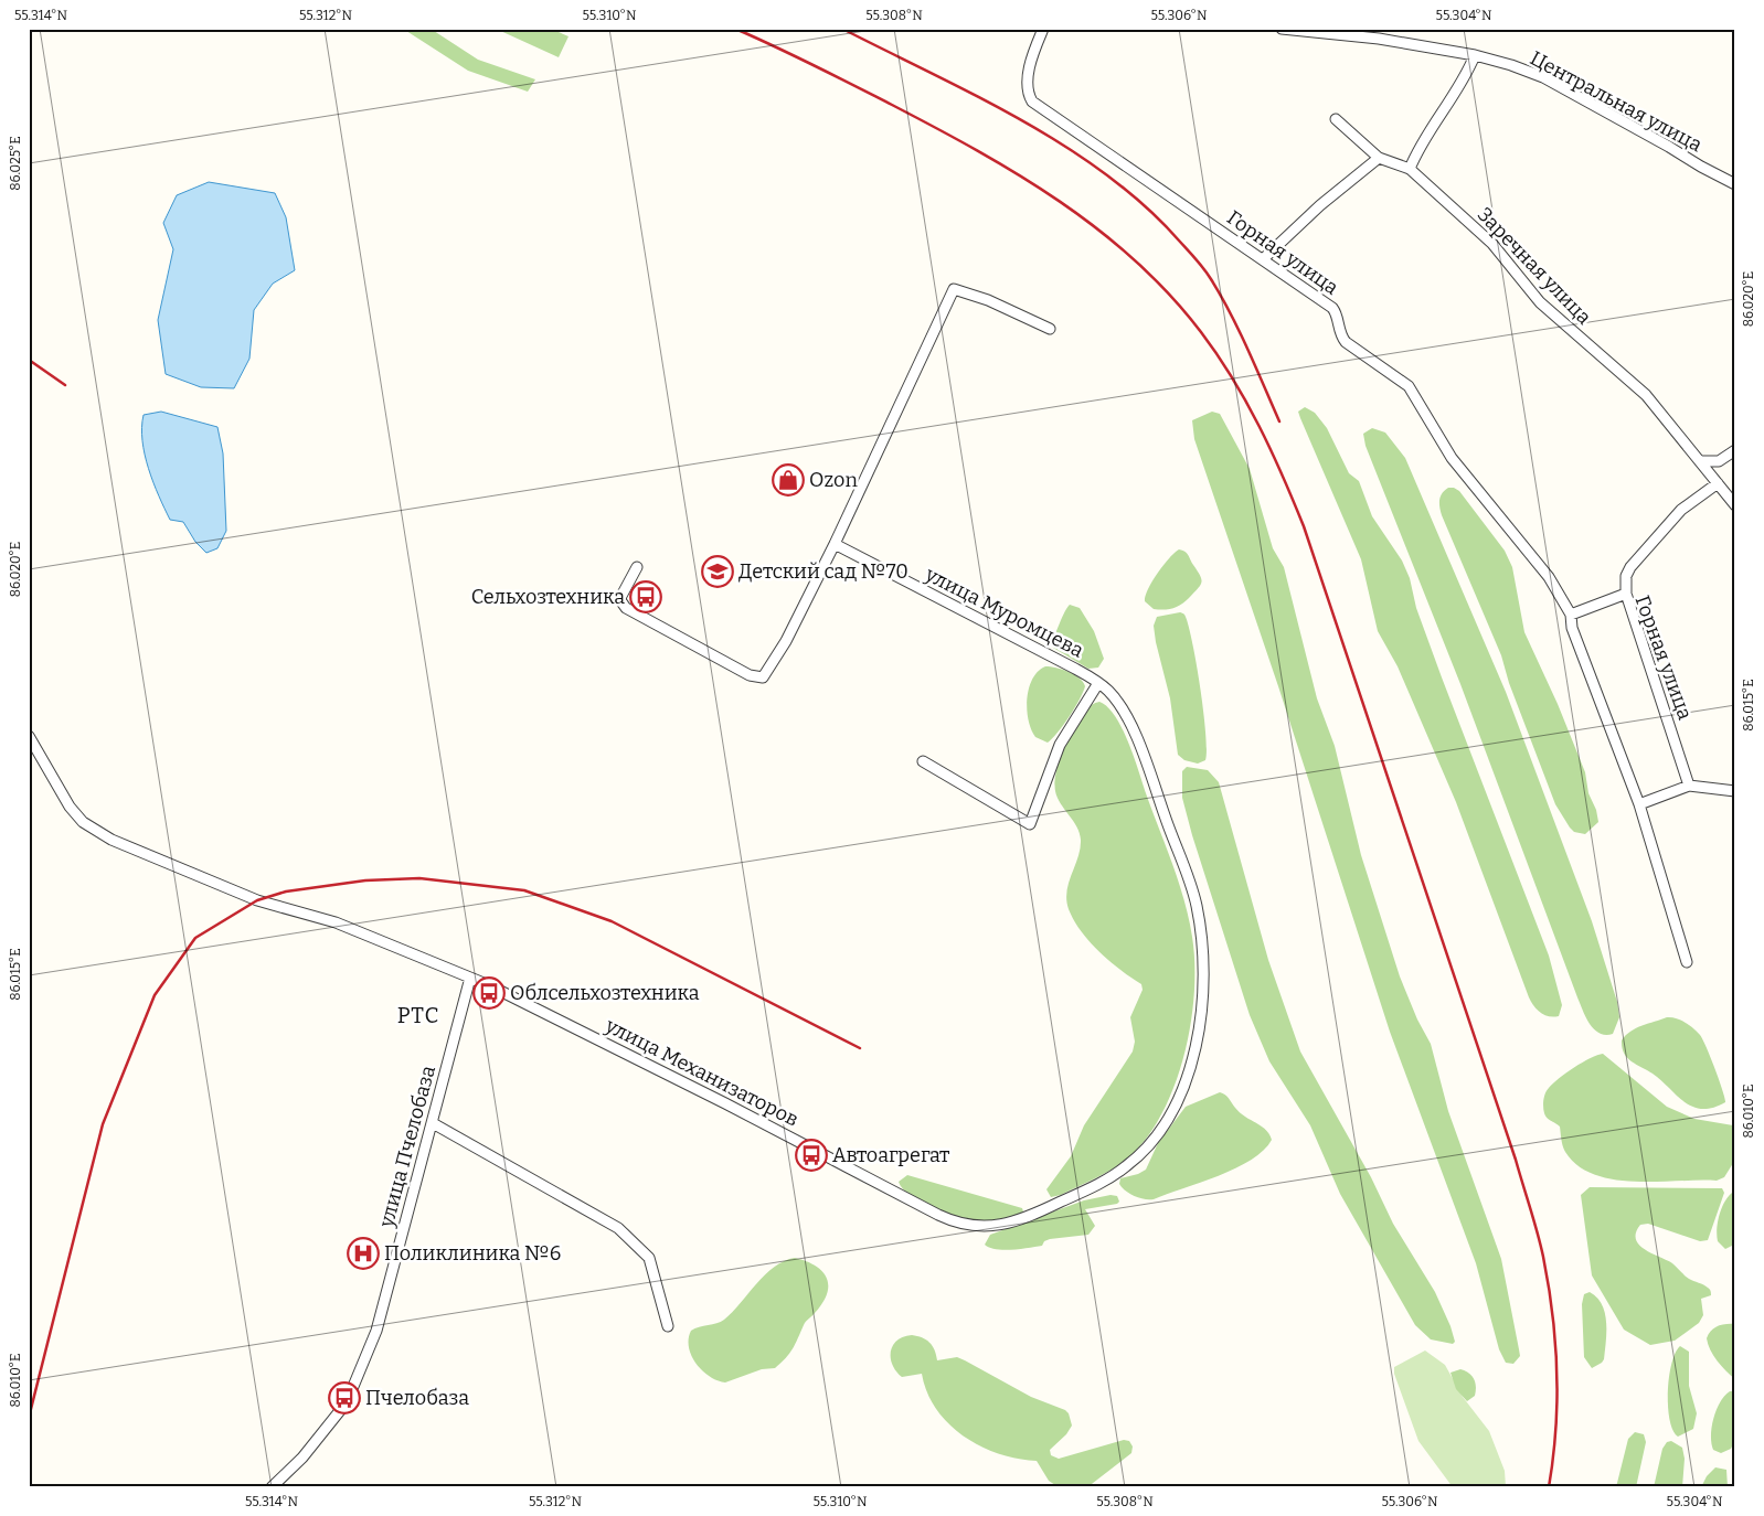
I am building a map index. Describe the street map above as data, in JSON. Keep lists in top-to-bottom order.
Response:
{
  "streets": {
    "street": [
      "Центральная улица",
      "Горная улица",
      "Заречная улица",
      "улица Муромцева",
      "улица Механизаторов",
      "улица Пчелобаза"
    ]
  },
  "crossings": [
    ["улица Муромцева", "улица Механизаторов"],
    ["улица Механизаторов", "улица Пчелобаза"]
  ],
  "districts": ["РТС"],
  "places": {
    "shop": ["Ozon"],
    "school or university": ["Детский сад №70"],
    "bus stop": [
      "Сельхозтехника",
      "Облсельхозтехника",
      "Автоагрегат",
      "Пчелобаза"
    ],
    "hospital": ["Поликлиника №6"]
  },
  "coordinates": [
    "55.314°N",
    "55.312°N",
    "55.310°N",
    "55.308°N",
    "55.306°N",
    "55.304°N",
    "86.025°E",
    "86.020°E",
    "86.015°E",
    "86.010°E"
  ]
}
